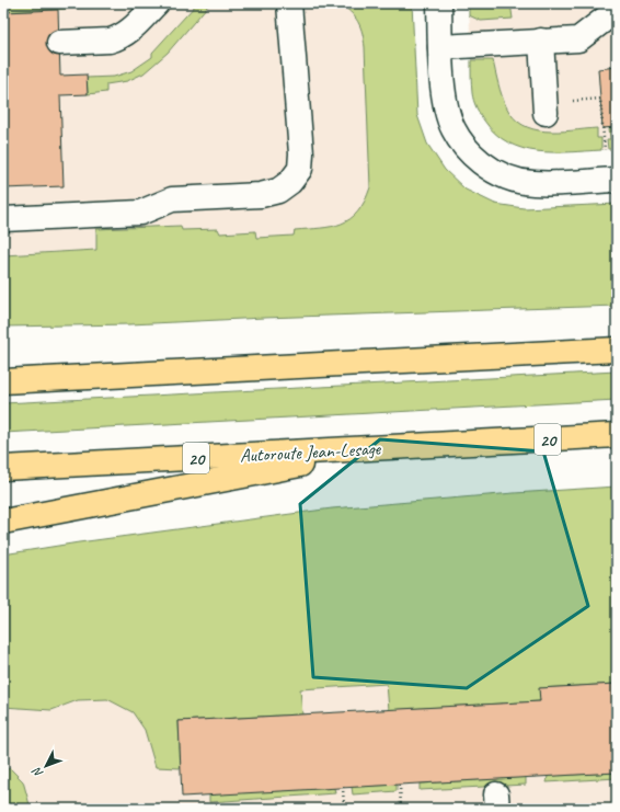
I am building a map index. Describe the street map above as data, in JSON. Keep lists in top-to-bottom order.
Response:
{
  "streets": {
    "highway": ["20", "Autoroute Jean-Lesage"]
  },
  "north": "bottom left"
}
